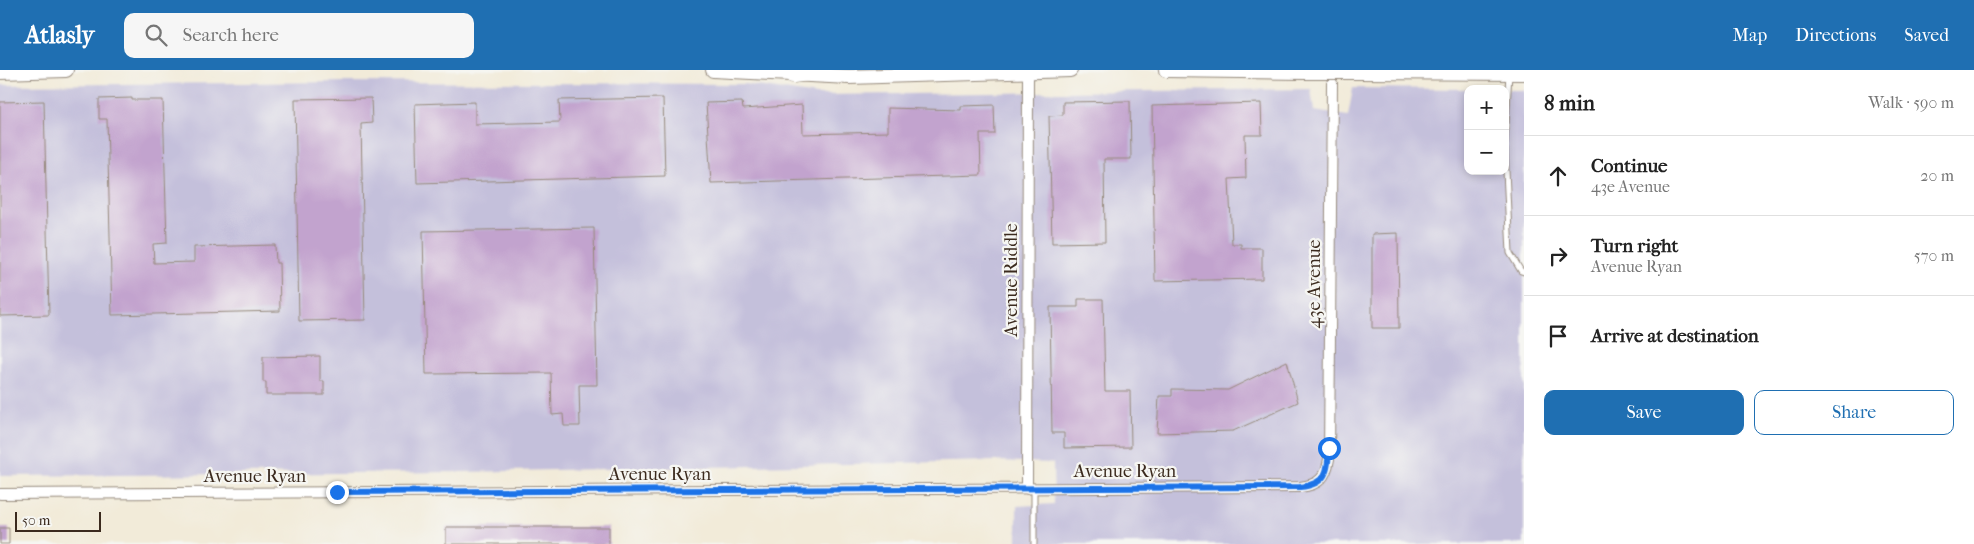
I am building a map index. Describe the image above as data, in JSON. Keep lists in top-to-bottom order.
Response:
{
  "streets": {
    "street": ["Avenue Riddle", "43e Avenue", "Avenue Ryan"]
  },
  "crossings": [
    ["Avenue Riddle", "Avenue Ryan"],
    ["43e Avenue", "Avenue Ryan"]
  ],
  "scale_bar": "50 m",
  "page": {
    "header": "Atlasly",
    "search": "Search here",
    "nav": ["Map", "Directions", "Saved"],
    "heading": ["8 min", "Walk · 590 m"],
    "map_buttons": ["+", "−"],
    "list": [
      ["Continue", "43e Avenue", "20 m"],
      ["Turn right", "Avenue Ryan", "570 m"],
      "Arrive at destination"
    ],
    "buttons": ["Save", "Share"],
    "scale": "50 m"
  }
}
